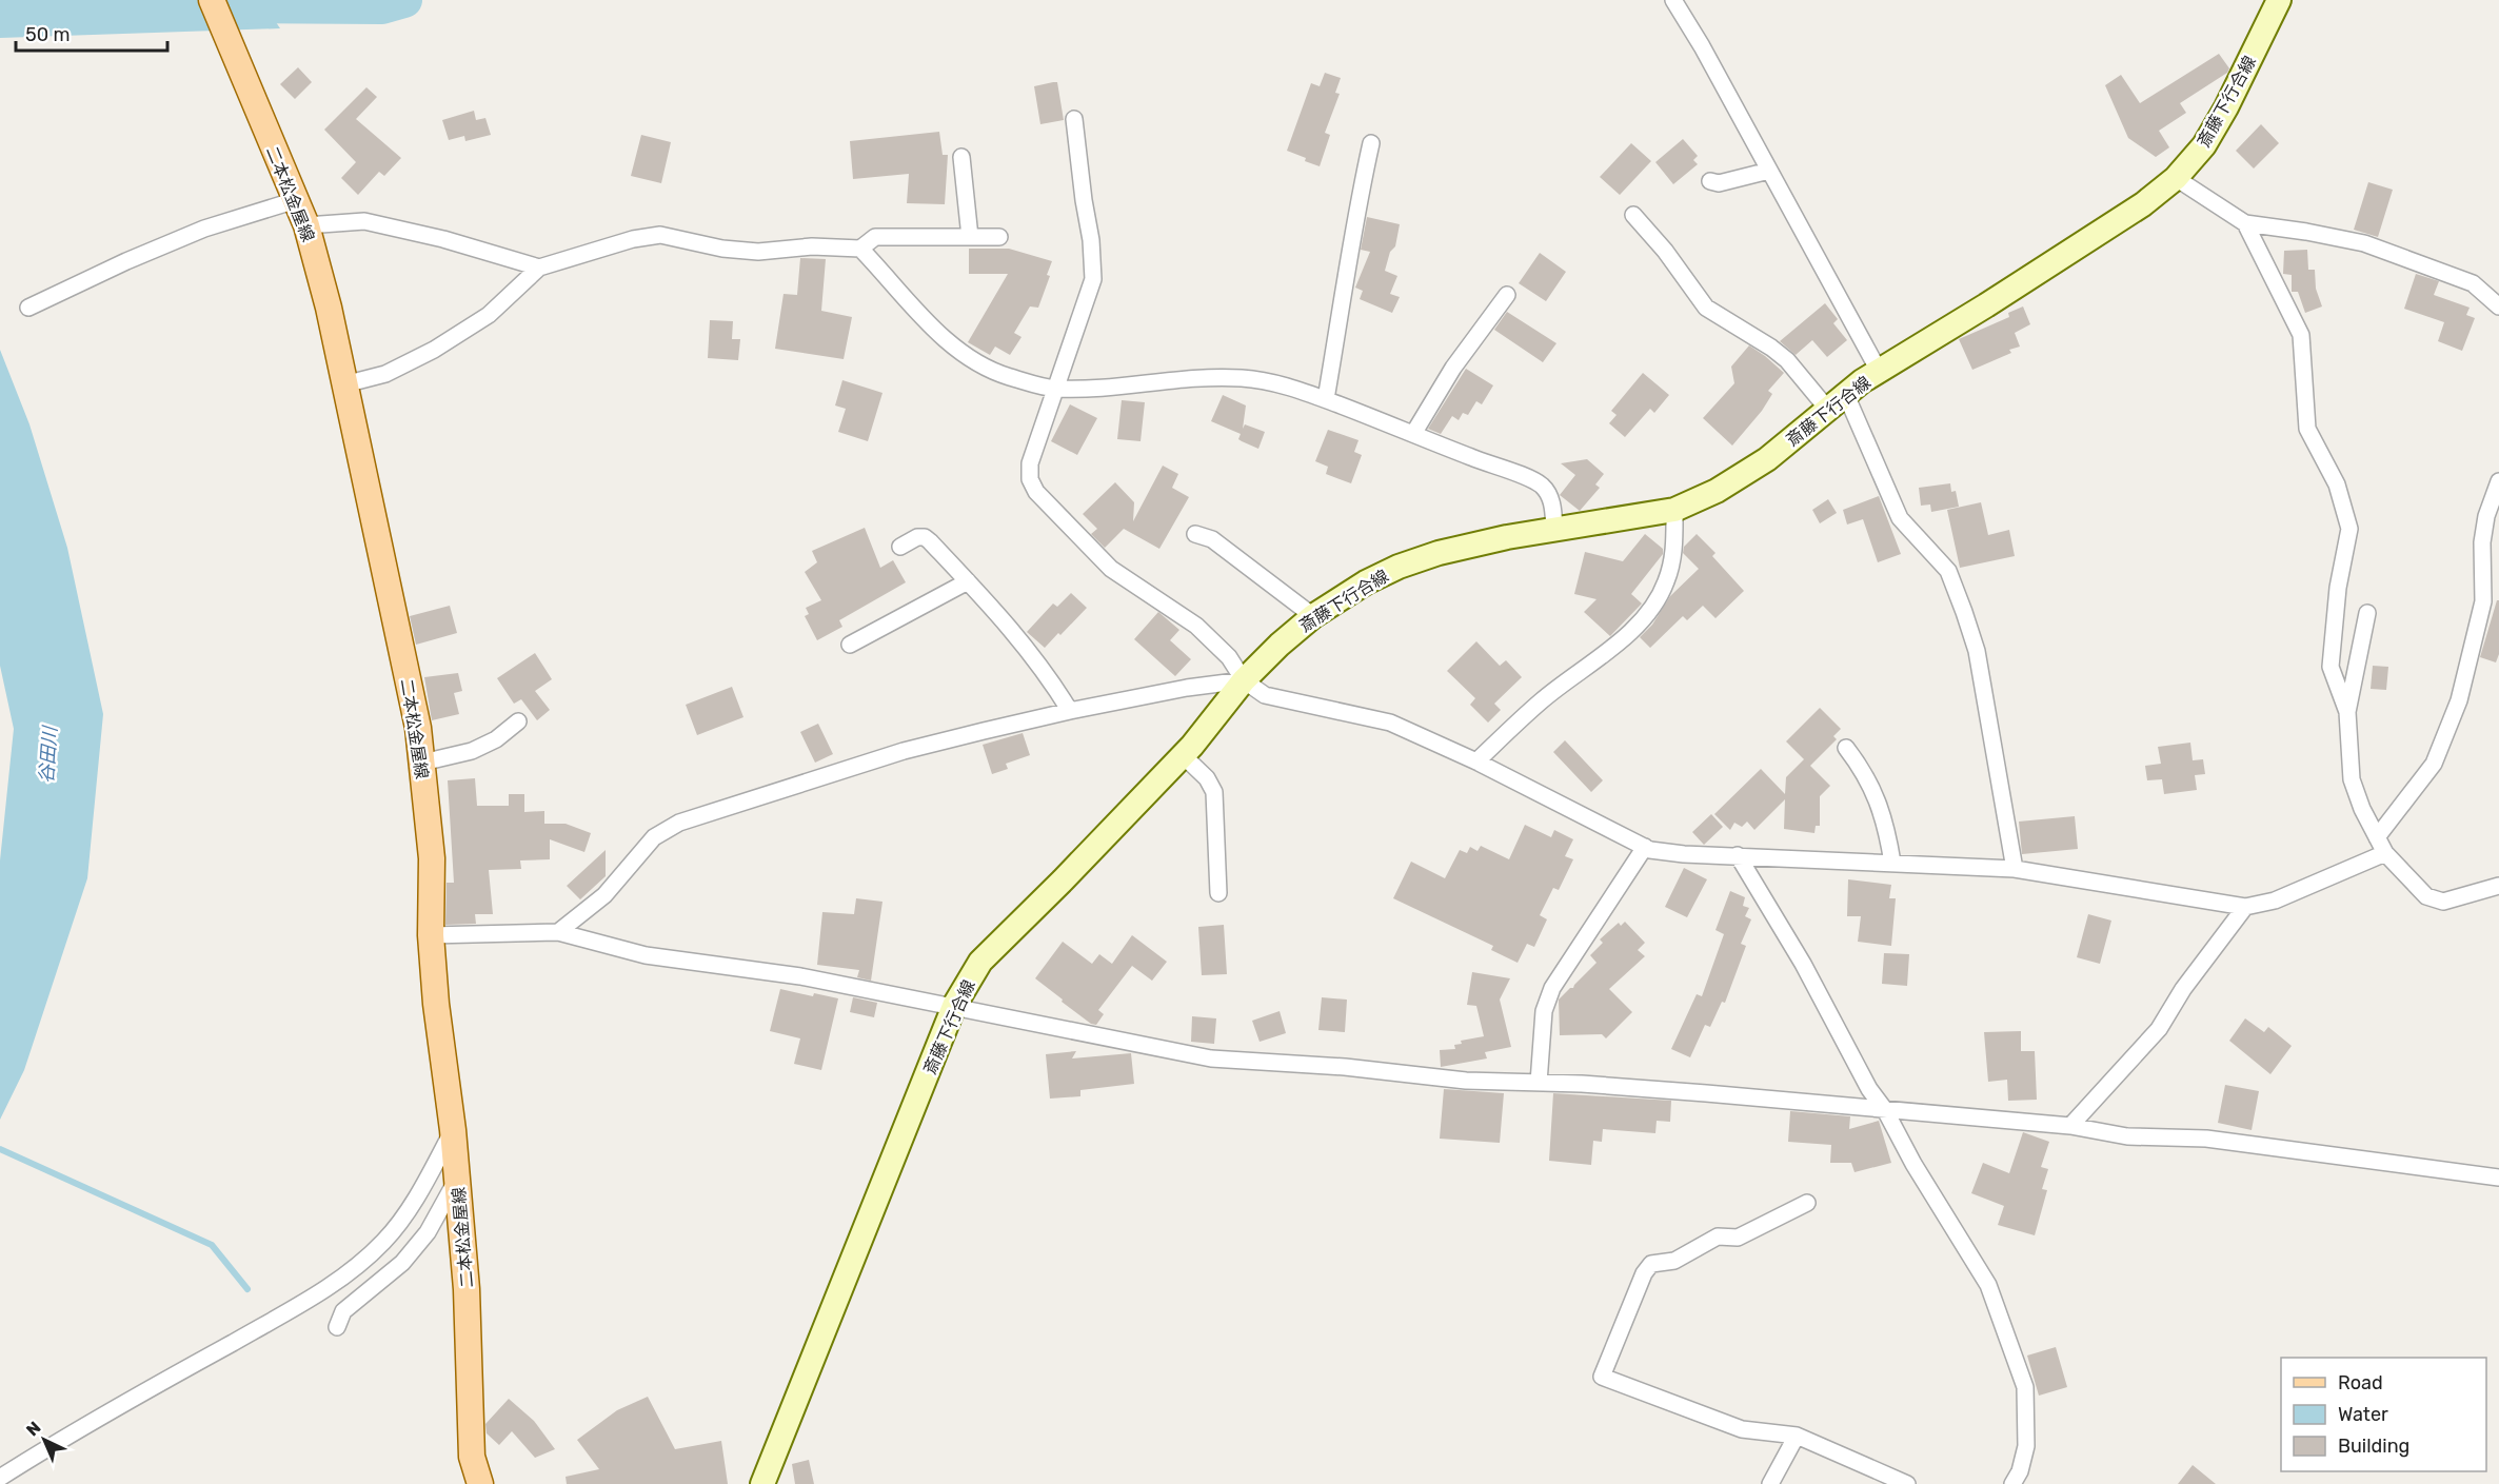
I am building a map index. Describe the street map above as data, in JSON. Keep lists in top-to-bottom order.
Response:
{
  "streets": {
    "main road": ["斎藤下行合線", "二本松金屋線"]
  },
  "water": ["谷田川"],
  "legend": ["Road", "Water", "Building"],
  "scale_bar": "50 m",
  "north": "top left"
}
